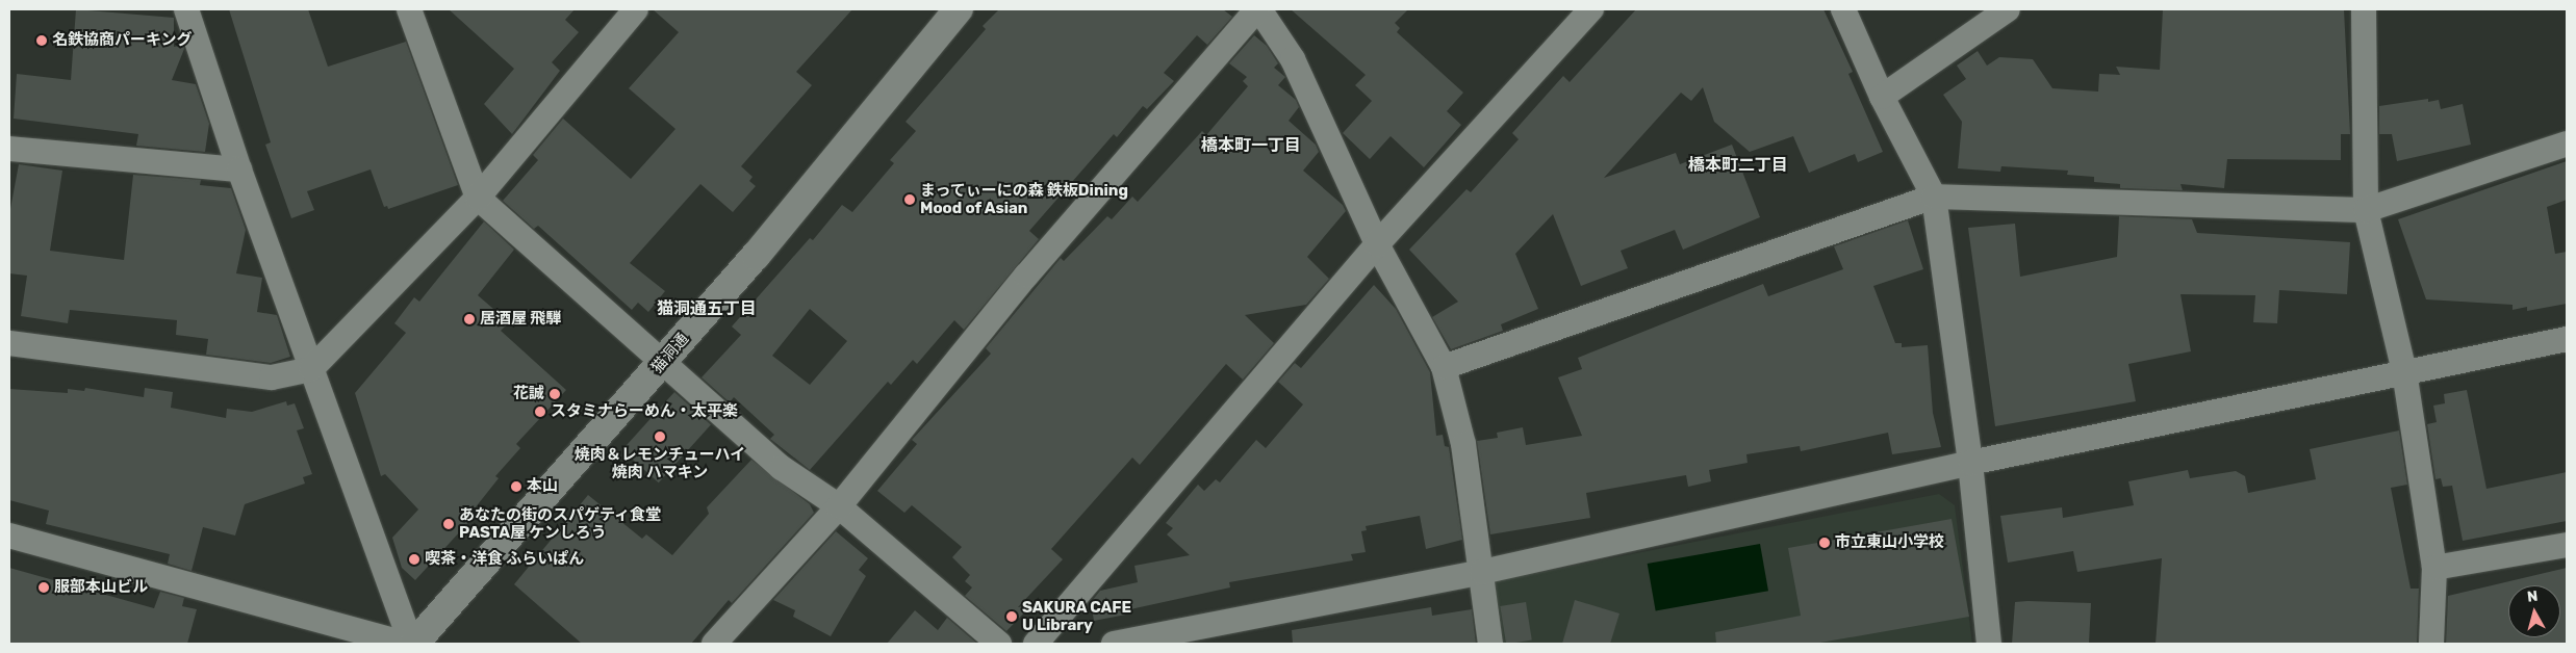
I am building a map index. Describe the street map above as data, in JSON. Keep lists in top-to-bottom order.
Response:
{
  "streets": {
    "street": ["猫洞通"]
  },
  "districts": ["橋本町一丁目", "橋本町二丁目", "猫洞通五丁目"],
  "places": [
    "名鉄協商パーキング",
    "まってぃーにの森 鉄板Dining Mood of Asian",
    "居酒屋 飛騨",
    "花誠",
    "スタミナらーめん・太平楽",
    "焼肉＆レモンチューハイ 焼肉 ハマキン",
    "本山",
    "あなたの街のスパゲティ食堂 PASTA屋 ケンしろう",
    "市立東山小学校",
    "喫茶・洋食 ふらいぱん",
    "服部本山ビル",
    "SAKURA CAFE U Library"
  ],
  "north": "top"
}
